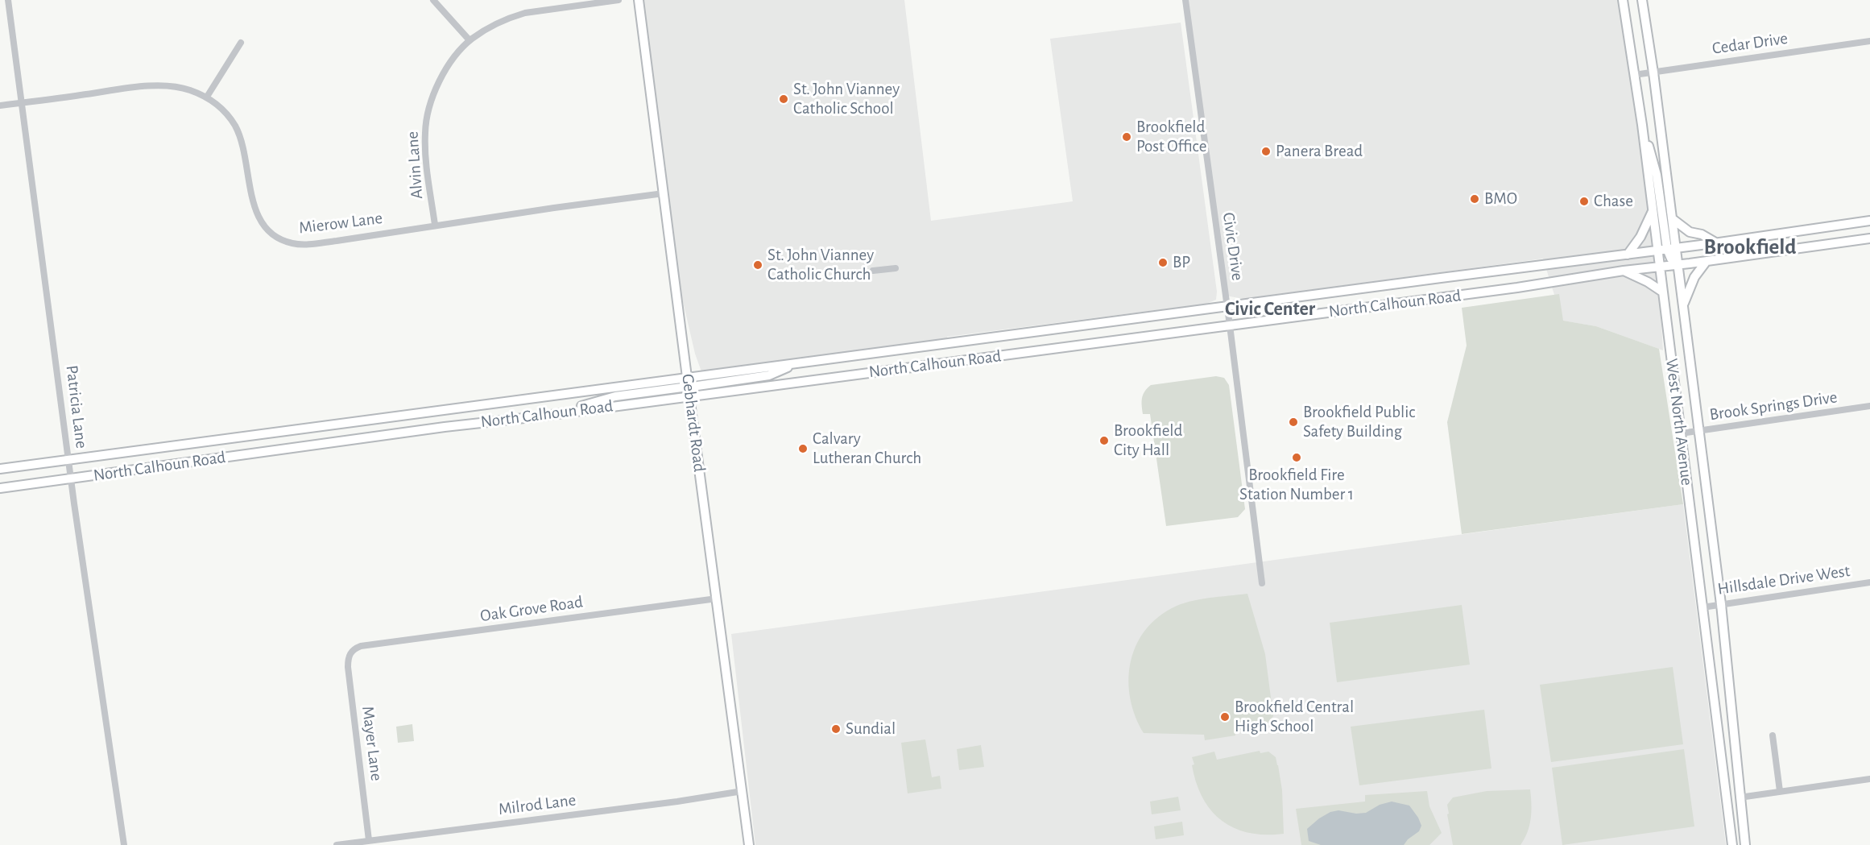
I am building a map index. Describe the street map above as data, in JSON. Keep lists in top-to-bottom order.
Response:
{
  "streets": {
    "main road": ["North Calhoun Road", "West North Avenue", "Gebhardt Road"],
    "street": [
      "Cedar Drive",
      "Alvin Lane",
      "Mierow Lane",
      "Civic Drive",
      "Brook Springs Drive",
      "Patricia Lane",
      "Hillsdale Drive West",
      "Oak Grove Road",
      "Mayer Lane",
      "Milrod Lane"
    ]
  },
  "crossings": [
    ["Cedar Drive", "West North Avenue"],
    ["Alvin Lane", "Mierow Lane"],
    ["Mierow Lane", "Patricia Lane"],
    ["Mierow Lane", "Gebhardt Road"],
    ["Civic Drive", "North Calhoun Road"],
    ["North Calhoun Road", "Patricia Lane"],
    ["North Calhoun Road", "West North Avenue"],
    ["North Calhoun Road", "Gebhardt Road"],
    ["Brook Springs Drive", "West North Avenue"],
    ["West North Avenue", "Hillsdale Drive West"],
    ["Gebhardt Road", "Oak Grove Road"],
    ["Gebhardt Road", "Milrod Lane"],
    ["Oak Grove Road", "Mayer Lane"],
    ["Mayer Lane", "Milrod Lane"]
  ],
  "districts": ["Brookfield", "Civic Center"],
  "places": [
    "St. John Vianney Catholic School",
    "Brookfield Post Office",
    "Panera Bread",
    "BMO",
    "Chase",
    "BP",
    "St. John Vianney Catholic Church",
    "Brookfield Public Safety Building",
    "Brookfield City Hall",
    "Calvary Lutheran Church",
    "Brookfield Fire Station Number 1",
    "Brookfield Central High School",
    "Sundial"
  ]
}
